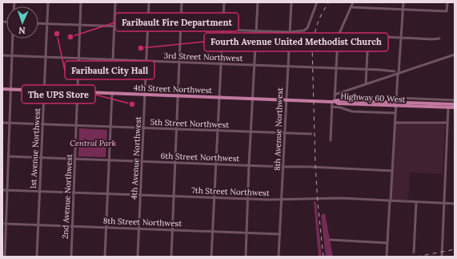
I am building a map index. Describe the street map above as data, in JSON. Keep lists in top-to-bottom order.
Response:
{
  "streets": {
    "main road": ["4th Street Northwest", "Highway 60 West"],
    "street": [
      "3rd Street Northwest",
      "5th Street Northwest",
      "8th Avenue Northwest",
      "1st Avenue Northwest",
      "6th Street Northwest",
      "4th Avenue Northwest",
      "7th Street Northwest",
      "2nd Avenue Northwest",
      "8th Street Northwest"
    ]
  },
  "crossings": [
    ["3rd Street Northwest", "8th Avenue Northwest"],
    ["3rd Street Northwest", "1st Avenue Northwest"],
    ["3rd Street Northwest", "4th Avenue Northwest"],
    ["3rd Street Northwest", "2nd Avenue Northwest"],
    ["4th Street Northwest", "Highway 60 West"],
    ["4th Street Northwest", "8th Avenue Northwest"],
    ["4th Street Northwest", "1st Avenue Northwest"],
    ["4th Street Northwest", "4th Avenue Northwest"],
    ["4th Street Northwest", "2nd Avenue Northwest"],
    ["5th Street Northwest", "8th Avenue Northwest"],
    ["5th Street Northwest", "1st Avenue Northwest"],
    ["5th Street Northwest", "4th Avenue Northwest"],
    ["5th Street Northwest", "2nd Avenue Northwest"],
    ["8th Avenue Northwest", "6th Street Northwest"],
    ["8th Avenue Northwest", "7th Street Northwest"],
    ["8th Avenue Northwest", "8th Street Northwest"],
    ["1st Avenue Northwest", "6th Street Northwest"],
    ["1st Avenue Northwest", "7th Street Northwest"],
    ["1st Avenue Northwest", "8th Street Northwest"],
    ["6th Street Northwest", "4th Avenue Northwest"],
    ["6th Street Northwest", "2nd Avenue Northwest"],
    ["4th Avenue Northwest", "7th Street Northwest"],
    ["4th Avenue Northwest", "8th Street Northwest"],
    ["7th Street Northwest", "2nd Avenue Northwest"],
    ["2nd Avenue Northwest", "8th Street Northwest"]
  ],
  "parks": ["Central Park"],
  "places": [
    "Faribault City Hall",
    "Faribault Fire Department",
    "Fourth Avenue United Methodist Church",
    "The UPS Store"
  ],
  "north": "bottom"
}
